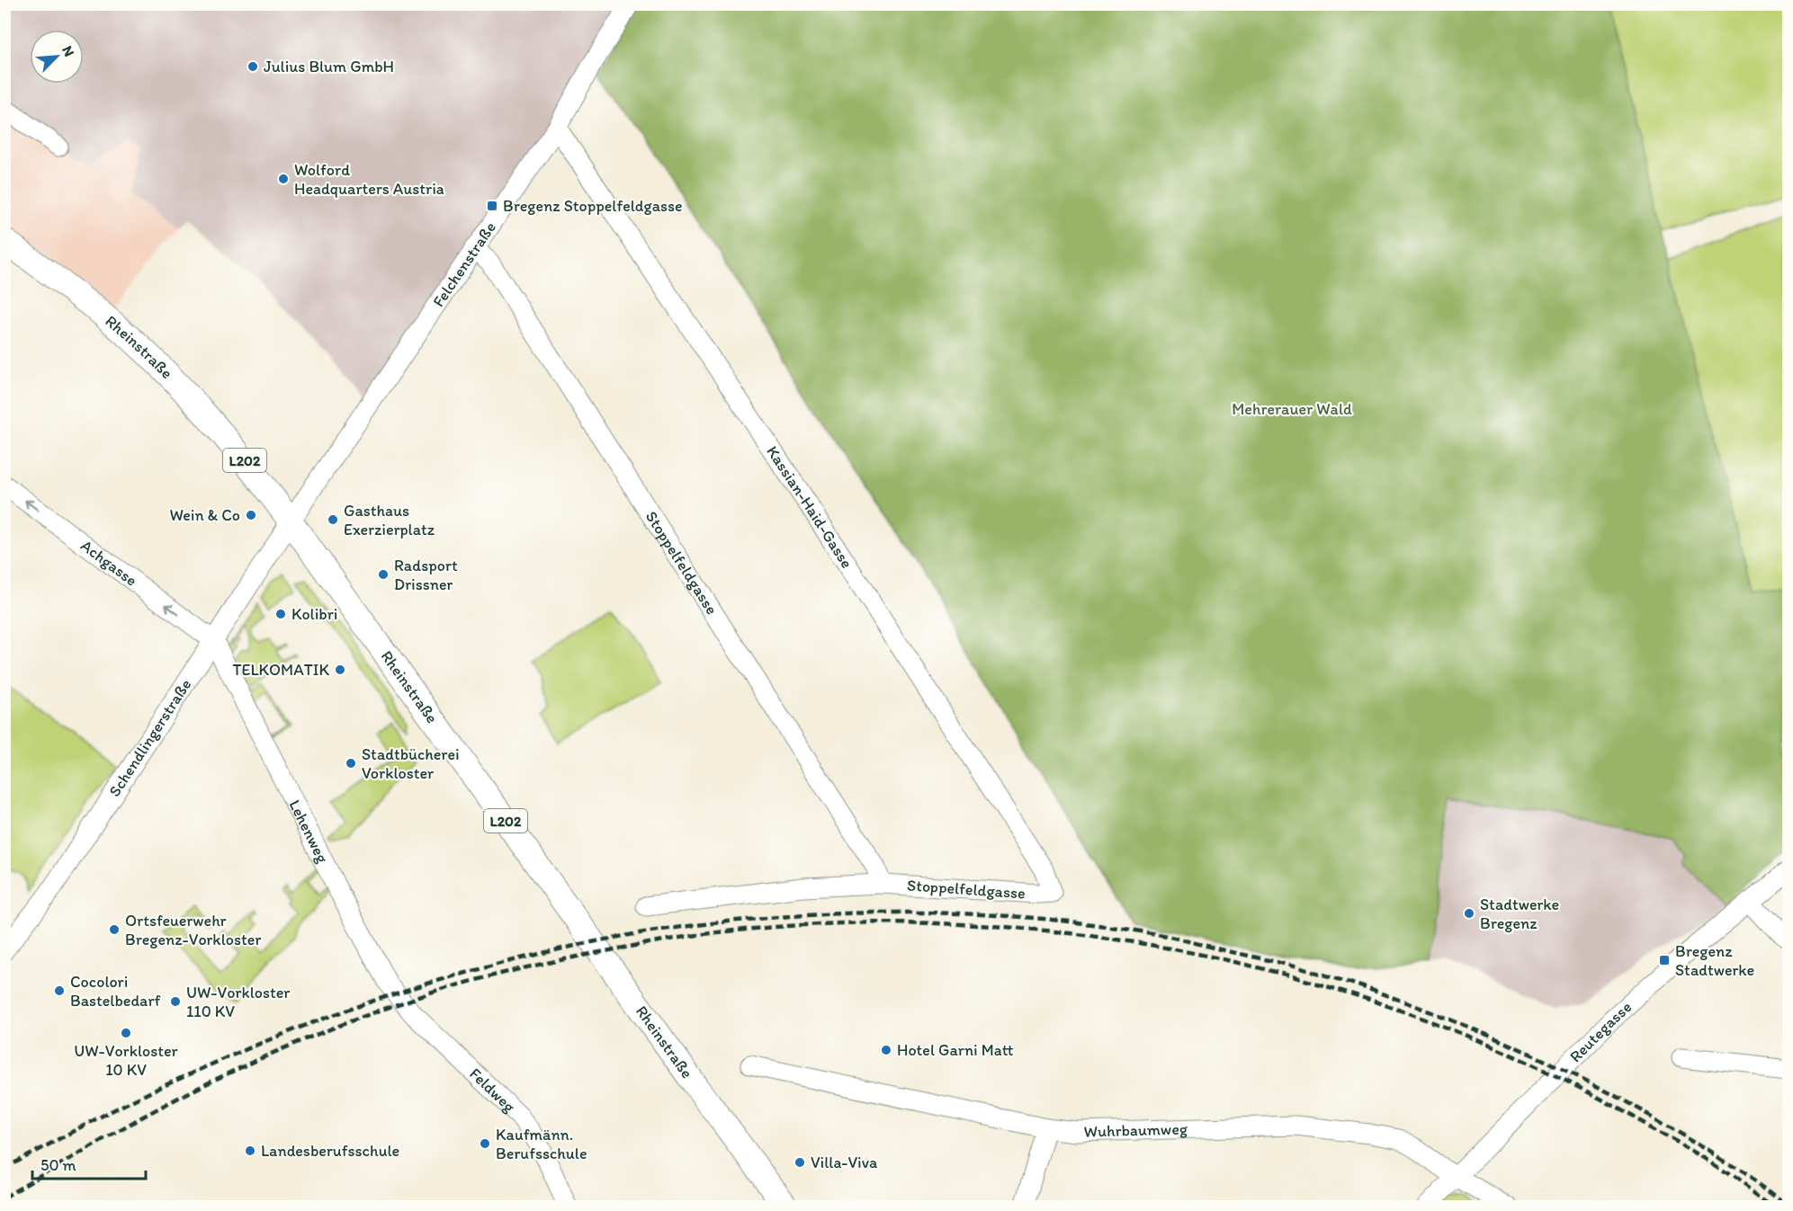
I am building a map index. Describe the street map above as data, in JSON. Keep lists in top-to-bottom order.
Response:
{
  "streets": {
    "main road": ["Rheinstraße", "L202"],
    "street": [
      "Felchenstraße",
      "Kassian-Haid-Gasse",
      "Achgasse",
      "Stoppelfeldgasse",
      "Schendlingerstraße",
      "Lehenweg",
      "Reutegasse",
      "Feldweg",
      "Wuhrbaumweg"
    ]
  },
  "crossings": [
    ["Felchenstraße", "Rheinstraße"],
    ["Felchenstraße", "Kassian-Haid-Gasse"],
    ["Felchenstraße", "Stoppelfeldgasse"],
    ["Felchenstraße", "Schendlingerstraße"],
    ["Rheinstraße", "Schendlingerstraße"],
    ["Kassian-Haid-Gasse", "Stoppelfeldgasse"],
    ["Achgasse", "Schendlingerstraße"],
    ["Achgasse", "Lehenweg"],
    ["Schendlingerstraße", "Lehenweg"],
    ["Lehenweg", "Feldweg"],
    ["Reutegasse", "Wuhrbaumweg"]
  ],
  "one_way": ["Achgasse"],
  "parks": ["Mehrerauer Wald"],
  "places": {
    "other": [
      "Julius Blum GmbH",
      "Wolford Headquarters Austria",
      "Wein & Co",
      "Gasthaus Exerzierplatz",
      "Radsport Drissner",
      "Kolibri",
      "TELKOMATIK",
      "Stadtbücherei Vorkloster",
      "Stadtwerke Bregenz",
      "Ortsfeuerwehr Bregenz-Vorkloster",
      "Cocolori Bastelbedarf",
      "UW-Vorkloster 110 KV",
      "UW-Vorkloster 10 KV",
      "Hotel Garni Matt",
      "Kaufmänn. Berufsschule",
      "Landesberufsschule",
      "Villa-Viva"
    ],
    "transit": ["Bregenz Stoppelfeldgasse", "Bregenz Stadtwerke"]
  },
  "scale_bar": "50 m",
  "north": "top right"
}
